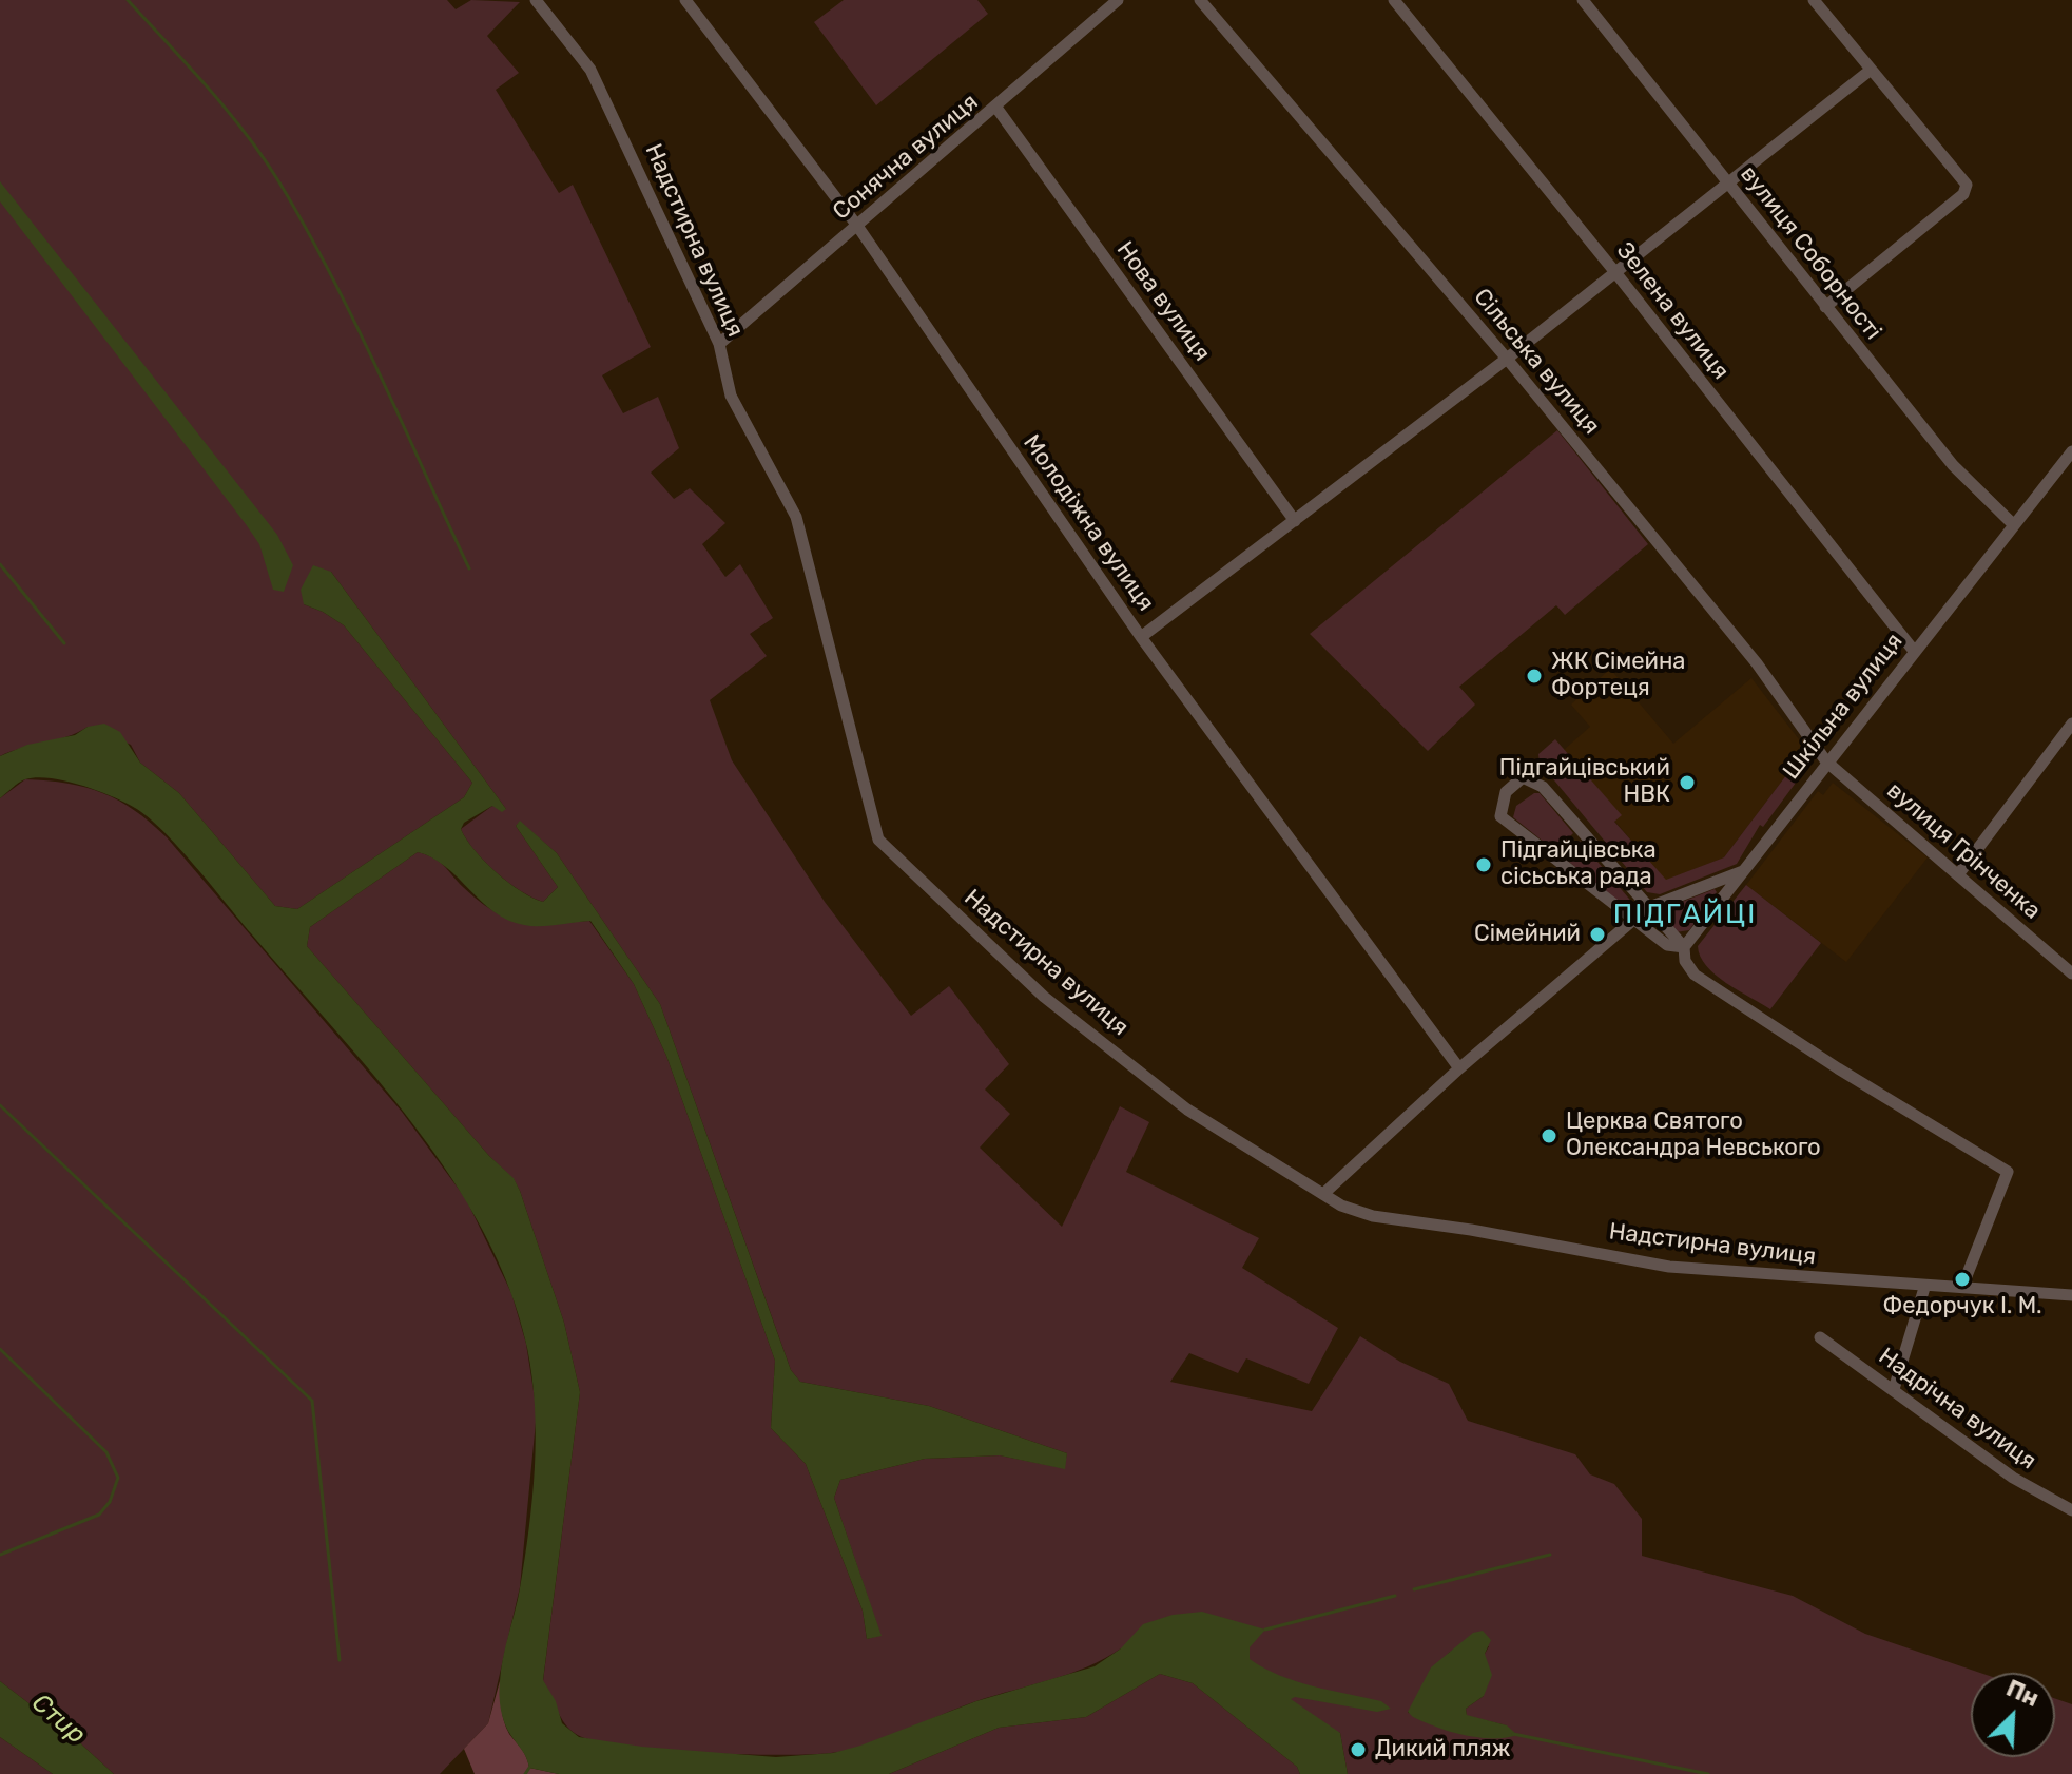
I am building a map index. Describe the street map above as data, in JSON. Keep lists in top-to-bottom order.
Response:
{
  "streets": {
    "street": [
      "Сонячна вулиця",
      "Надстирна вулиця",
      "вулиця Соборності",
      "Нова вулиця",
      "Зелена вулиця",
      "Сільська вулиця",
      "Молодіжна вулиця",
      "Шкільна вулиця",
      "вулиця Грінченка",
      "Надрічна вулиця"
    ]
  },
  "crossings": [
    ["Сонячна вулиця", "Надстирна вулиця"],
    ["Сонячна вулиця", "Нова вулиця"],
    ["Сонячна вулиця", "Молодіжна вулиця"],
    ["вулиця Соборності", "Шкільна вулиця"],
    ["Зелена вулиця", "Шкільна вулиця"],
    ["Сільська вулиця", "Шкільна вулиця"],
    ["Сільська вулиця", "вулиця Грінченка"],
    ["Шкільна вулиця", "вулиця Грінченка"]
  ],
  "districts": ["ПІДГАЙЦІ"],
  "water": ["Стир"],
  "places": [
    "ЖК Сімейна Фортеця",
    "Підгайцівський НВК",
    "Підгайцівська сісьська рада",
    "Сімейний",
    "Церква Святого Олександра Невського",
    "Федорчук І. М.",
    "Дикий пляж"
  ],
  "north": "top right"
}
